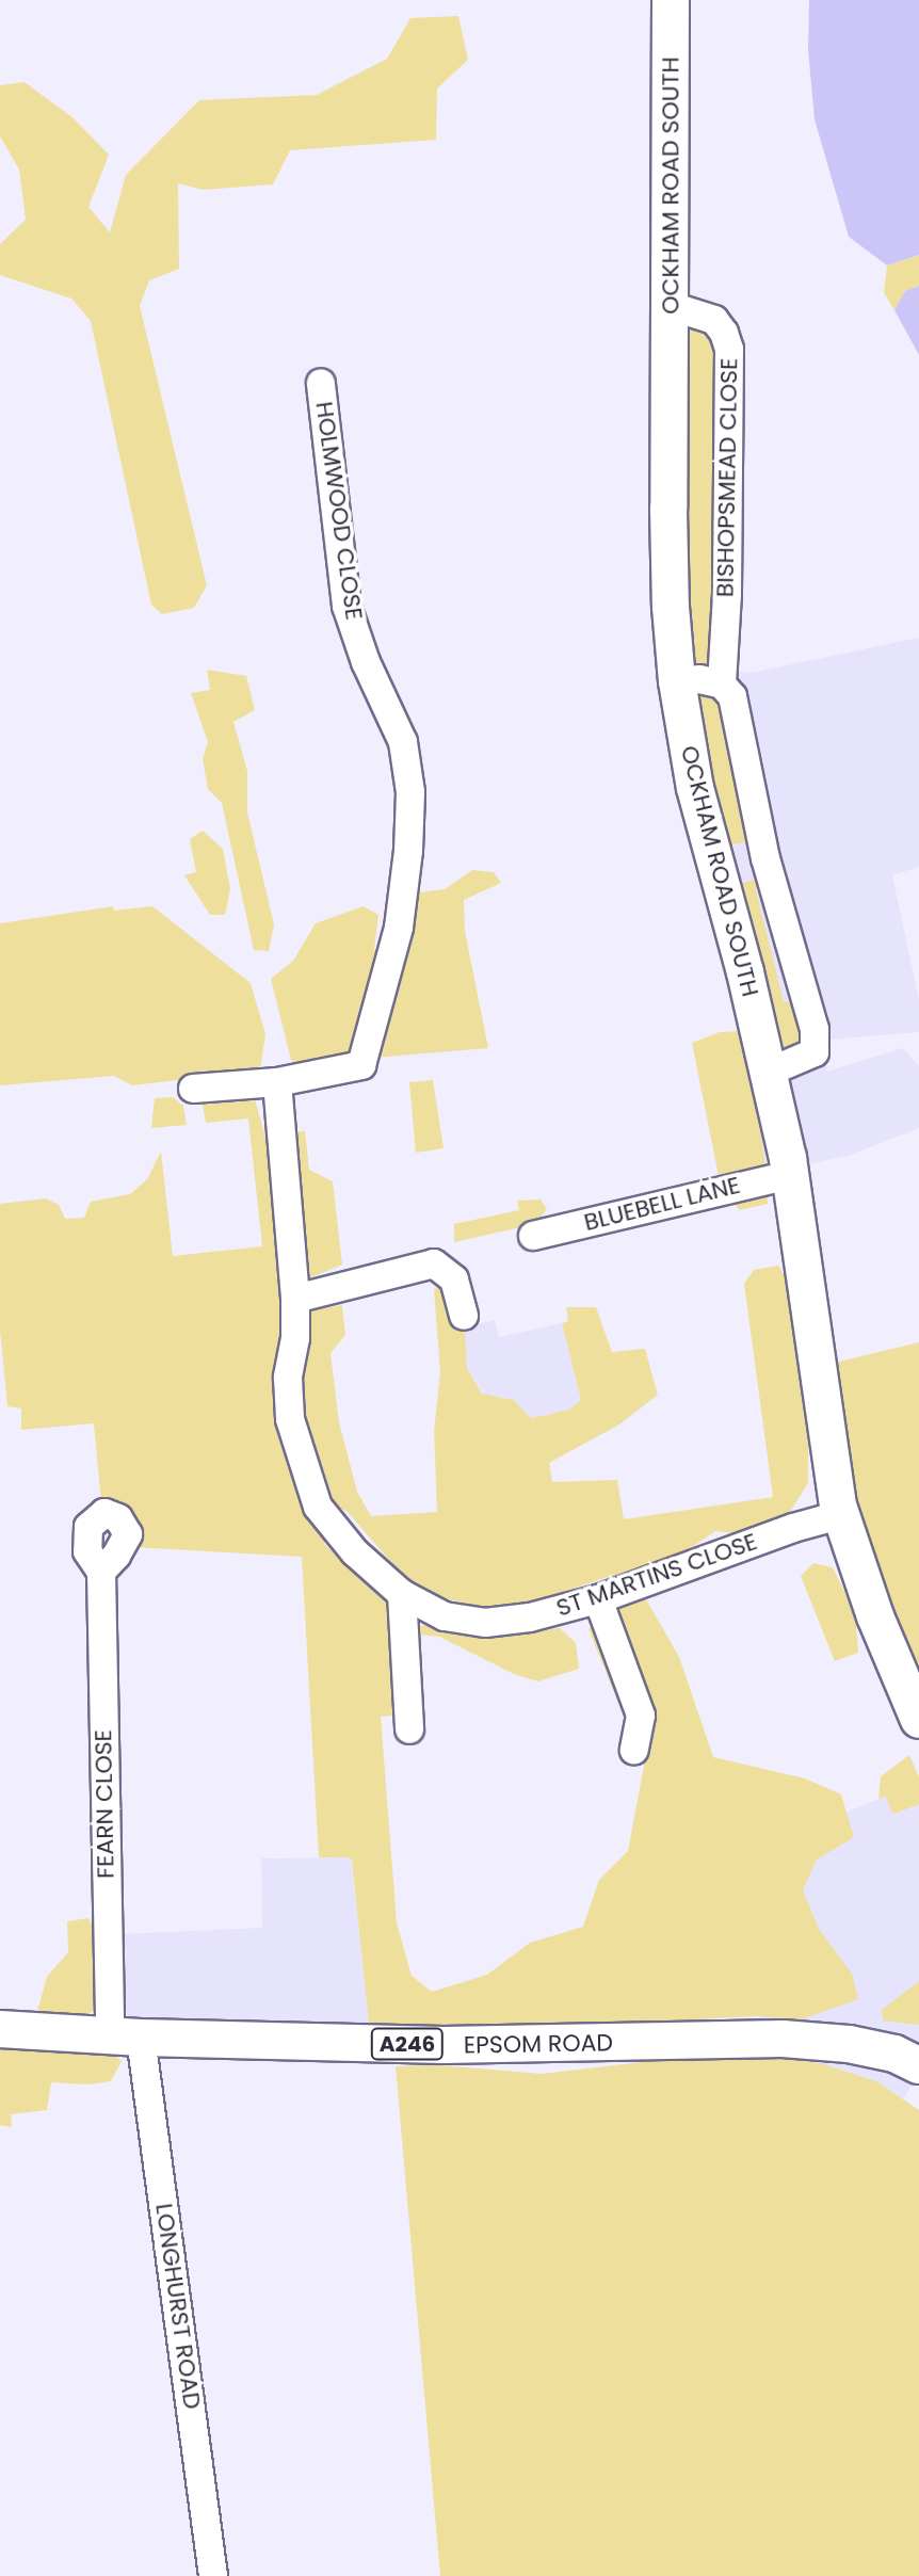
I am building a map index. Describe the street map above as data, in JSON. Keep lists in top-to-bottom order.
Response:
{
  "streets": {
    "main road": ["OCKHAM ROAD SOUTH", "A246", "EPSOM ROAD"],
    "street": [
      "BISHOPSMEAD CLOSE",
      "HOLMWOOD CLOSE",
      "BLUEBELL LANE",
      "ST MARTINS CLOSE",
      "FEARN CLOSE",
      "LONGHURST ROAD"
    ]
  },
  "crossings": [
    ["OCKHAM ROAD SOUTH", "BISHOPSMEAD CLOSE"],
    ["OCKHAM ROAD SOUTH", "BLUEBELL LANE"],
    ["OCKHAM ROAD SOUTH", "ST MARTINS CLOSE"],
    ["HOLMWOOD CLOSE", "ST MARTINS CLOSE"],
    ["FEARN CLOSE", "EPSOM ROAD"],
    ["FEARN CLOSE", "LONGHURST ROAD"],
    ["EPSOM ROAD", "LONGHURST ROAD"]
  ]
}
